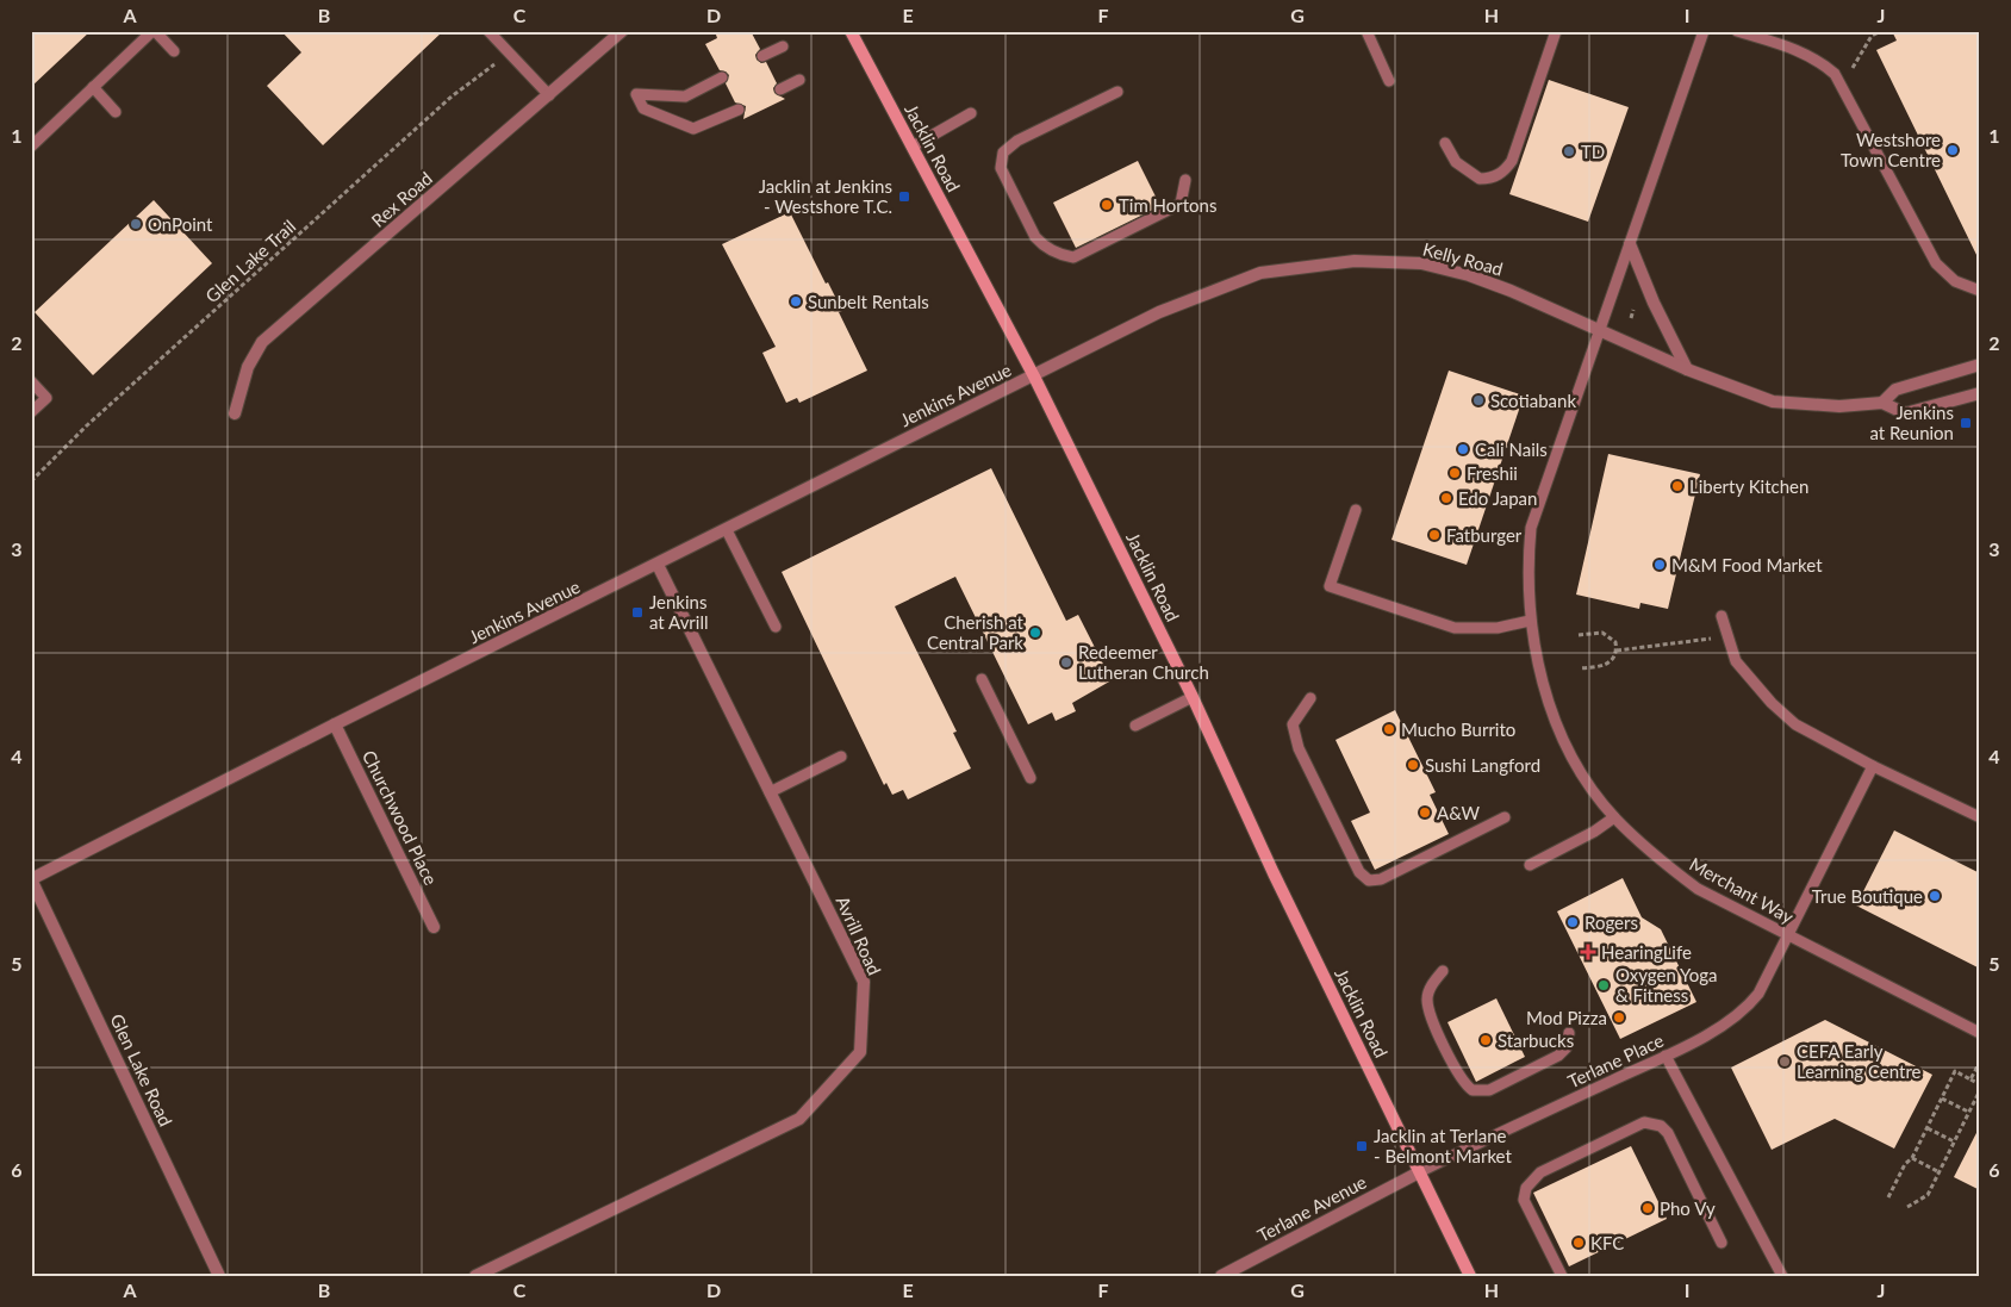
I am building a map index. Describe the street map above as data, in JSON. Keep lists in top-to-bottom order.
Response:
{
  "streets": {
    "main road": ["Jacklin Road"],
    "street": [
      "Rex Road",
      "Kelly Road",
      "Jenkins Avenue",
      "Churchwood Place",
      "Avrill Road",
      "Glen Lake Road",
      "Terlane Avenue"
    ],
    "lane": ["Merchant Way", "Terlane Place"],
    "path": ["Glen Lake Trail"]
  },
  "crossings": [
    ["Jacklin Road", "Kelly Road"],
    ["Jacklin Road", "Jenkins Avenue"],
    ["Jacklin Road", "Terlane Place"],
    ["Jacklin Road", "Terlane Avenue"],
    ["Kelly Road", "Jenkins Avenue"],
    ["Kelly Road", "Merchant Way"],
    ["Jenkins Avenue", "Churchwood Place"],
    ["Jenkins Avenue", "Avrill Road"],
    ["Jenkins Avenue", "Glen Lake Road"],
    ["Merchant Way", "Terlane Place"],
    ["Terlane Place", "Terlane Avenue"]
  ],
  "places": {
    "other": [
      "Westshore Town Centre",
      "TD",
      "Tim Hortons",
      "OnPoint",
      "Sunbelt Rentals",
      "Scotiabank",
      "Cali Nails",
      "Freshii",
      "Liberty Kitchen",
      "Edo Japan",
      "Fatburger",
      "M&M Food Market",
      "Cherish at Central Park",
      "Redeemer Lutheran Church",
      "Mucho Burrito",
      "Sushi Langford",
      "A&W",
      "True Boutique",
      "Rogers",
      "Oxygen Yoga & Fitness",
      "Mod Pizza",
      "Starbucks",
      "CEFA Early Learning Centre",
      "Pho Vy",
      "KFC"
    ],
    "transit": [
      "Jacklin at Jenkins - Westshore T.C.",
      "Jenkins at Reunion",
      "Jenkins at Avrill",
      "Jacklin at Terlane - Belmont Market"
    ],
    "health": ["HearingLife"]
  },
  "grid": {
    "columns": [
      "A",
      "B",
      "C",
      "D",
      "E",
      "F",
      "G",
      "H",
      "I",
      "J"
    ],
    "rows": [
      "1",
      "2",
      "3",
      "4",
      "5",
      "6"
    ]
  }
}
